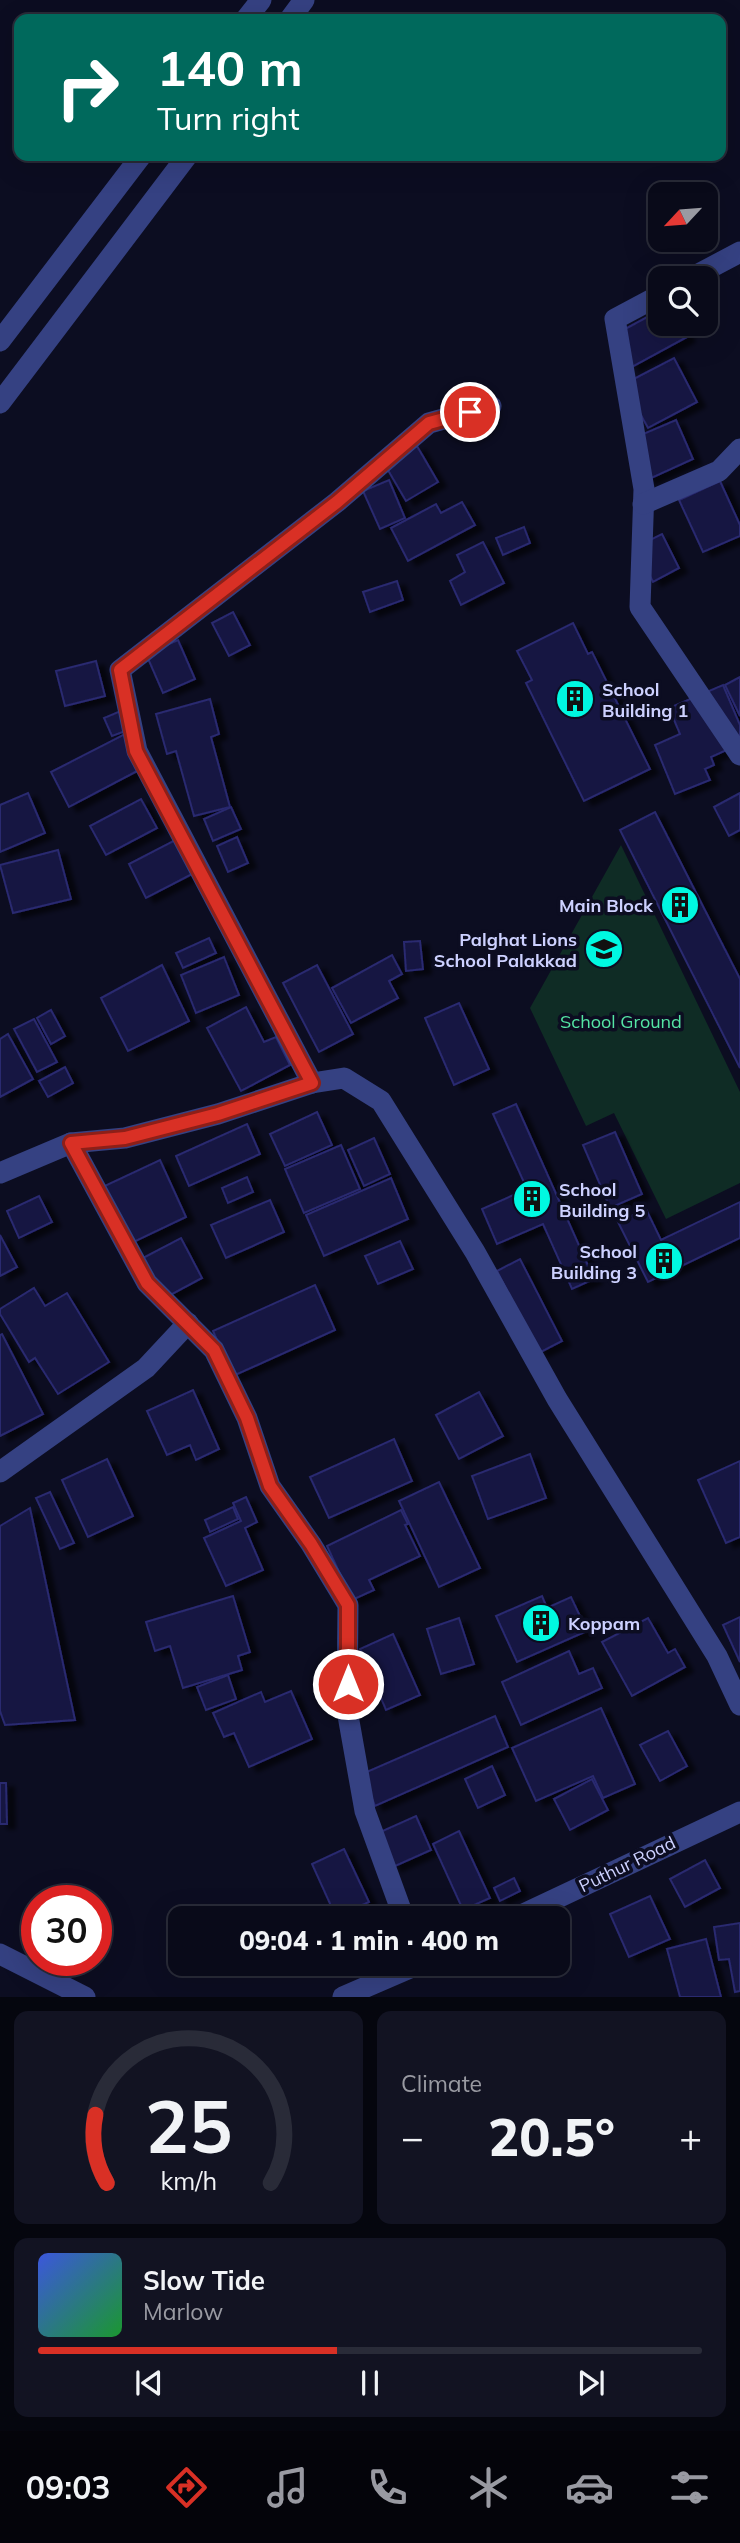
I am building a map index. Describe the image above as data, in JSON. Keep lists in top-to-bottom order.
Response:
{
  "streets": {
    "street": ["Puthur Road"]
  },
  "parks": ["School Ground"],
  "places": {
    "building": [
      "School Building 1",
      "Main Block",
      "School Building 5",
      "School Building 3",
      "Koppam"
    ],
    "school or university": ["Palghat Lions School Palakkad"]
  },
  "north": "bottom left",
  "page": {
    "turn": ["140 m", "Turn right"],
    "limit": "30",
    "trip": "09:04 · 1 min · 400 m",
    "tile": "Climate",
    "heat": ["−", "20.5°", "+"],
    "song": ["Slow Tide", "Marlow"],
    "tabs": "09:03",
    "gauge": ["25", "km/h"]
  }
}
